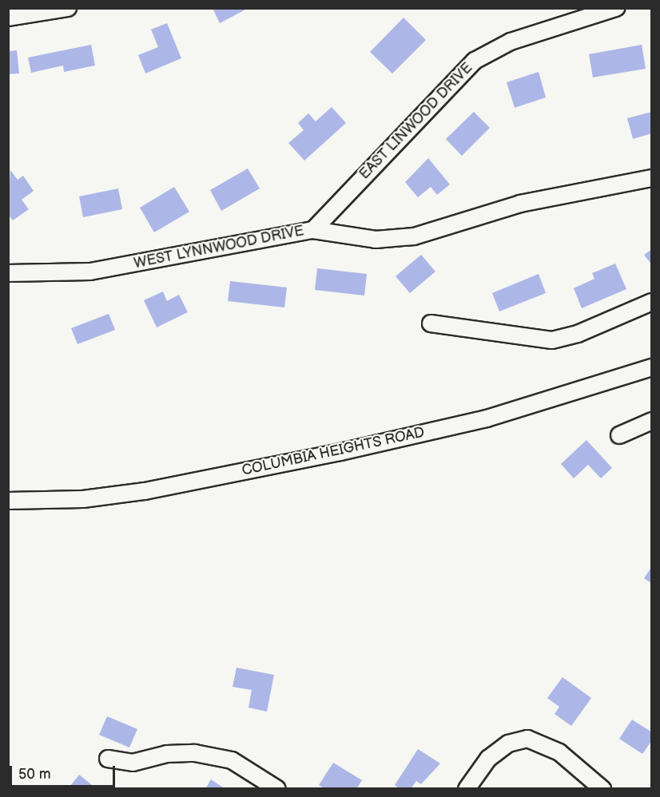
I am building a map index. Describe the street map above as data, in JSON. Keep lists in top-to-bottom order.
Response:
{
  "streets": {
    "street": ["EAST LINWOOD DRIVE", "WEST LYNNWOOD DRIVE", "COLUMBIA HEIGHTS ROAD"]
  },
  "crossings": [
    ["EAST LINWOOD DRIVE", "WEST LYNNWOOD DRIVE"]
  ],
  "scale_bar": "50 m"
}
